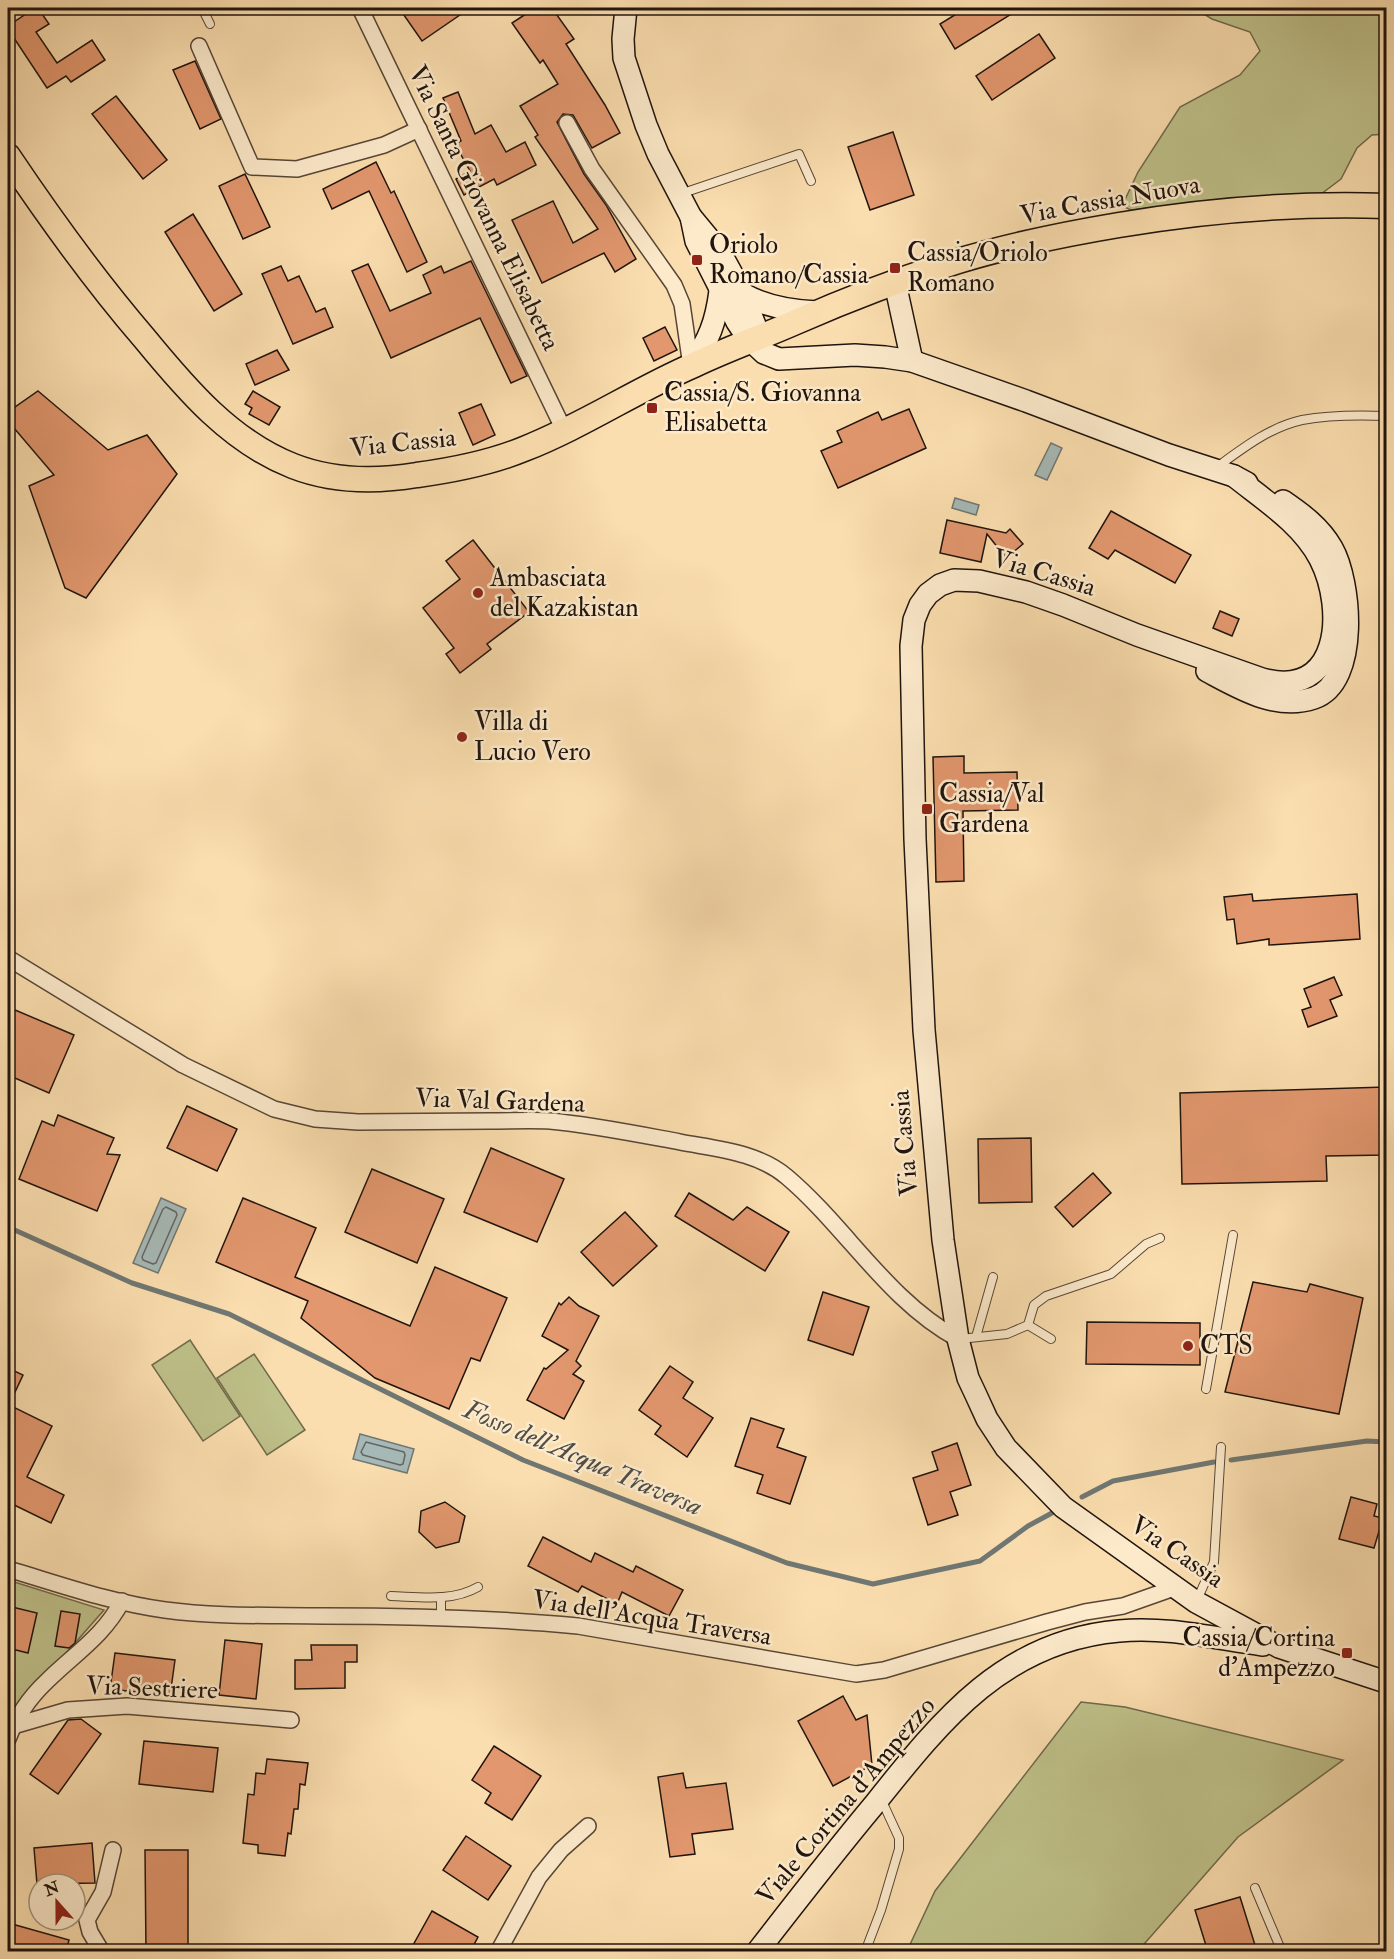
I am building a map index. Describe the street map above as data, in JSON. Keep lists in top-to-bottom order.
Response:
{
  "streets": {
    "main road": ["Via Cassia Nuova", "Via Cassia"],
    "street": [
      "Via Santa Giovanna Elisabetta",
      "Via Val Gardena",
      "Via dell'Acqua Traversa",
      "Via Sestriere",
      "Viale Cortina d'Ampezzo"
    ]
  },
  "crossings": [
    ["Via Cassia Nuova", "Via Cassia"],
    ["Via Santa Giovanna Elisabetta", "Via Cassia"],
    ["Via Cassia", "Via Val Gardena"],
    ["Via Cassia", "Via dell'Acqua Traversa"],
    ["Via Cassia", "Viale Cortina d'Ampezzo"],
    ["Via dell'Acqua Traversa", "Via Sestriere"]
  ],
  "water": ["Fosso dell'Acqua Traversa"],
  "places": {
    "transit": [
      "Oriolo Romano/Cassia",
      "Cassia/Oriolo Romano",
      "Cassia/S. Giovanna Elisabetta",
      "Cassia/Val Gardena",
      "Cassia/Cortina d'Ampezzo"
    ],
    "other": ["Ambasciata del Kazakistan", "Villa di Lucio Vero", "CTS"]
  },
  "north": "top"
}
